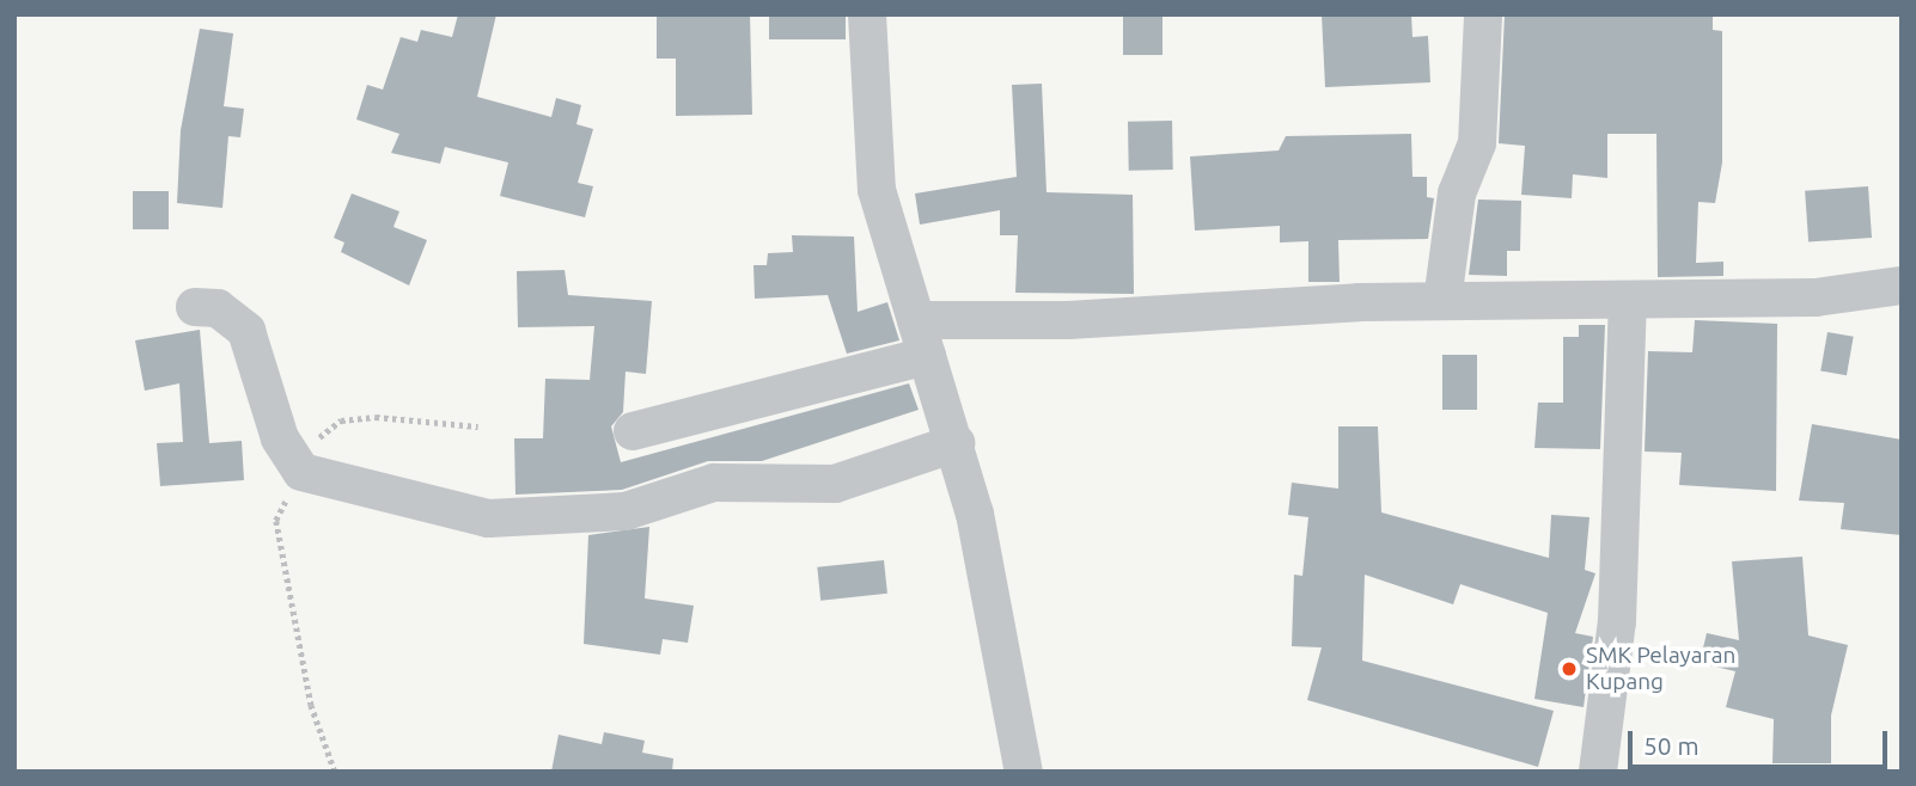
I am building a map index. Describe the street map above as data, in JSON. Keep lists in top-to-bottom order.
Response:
{
  "places": ["SMK Pelayaran Kupang"],
  "scale_bar": "50 m"
}
